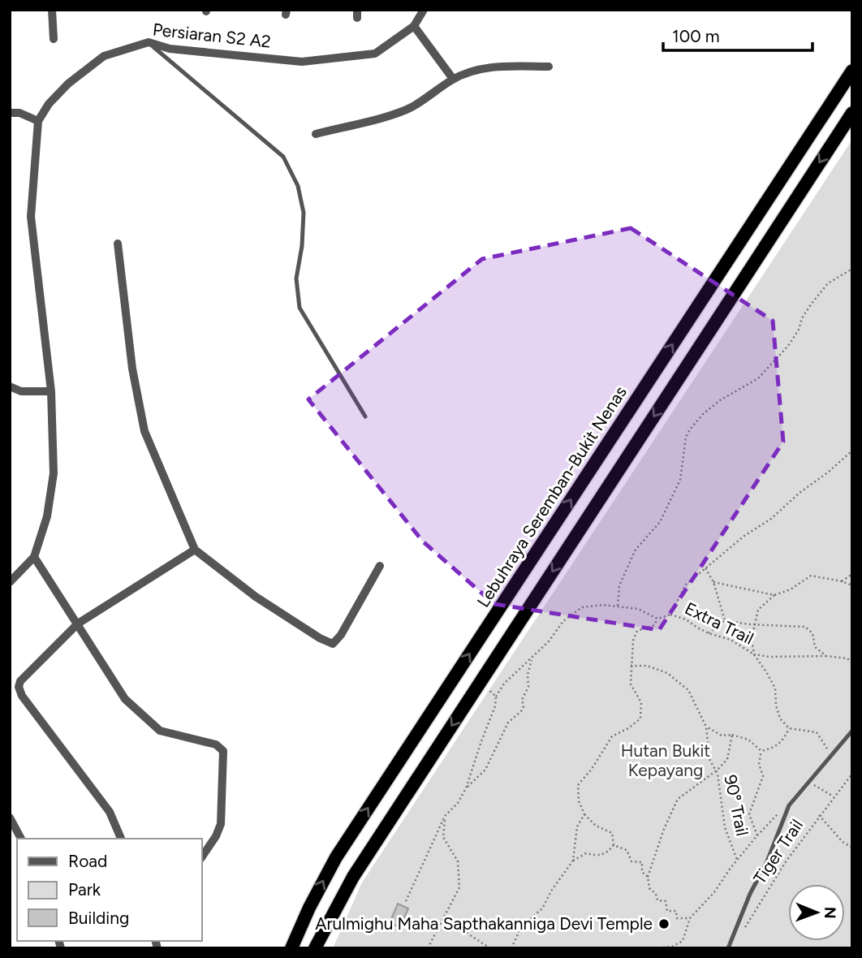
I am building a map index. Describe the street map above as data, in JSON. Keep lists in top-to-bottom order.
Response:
{
  "streets": {
    "highway": ["Lebuhraya Seremban-Bukit Nenas"],
    "street": ["Persiaran S2 A2"],
    "path": ["Extra Trail", "90° Trail", "Tiger Trail"]
  },
  "parks": ["Hutan Bukit Kepayang"],
  "places": ["Arulmighu Maha Sapthakanniga Devi Temple"],
  "legend": ["Road", "Park", "Building"],
  "scale_bar": "100 m",
  "north": "right"
}
